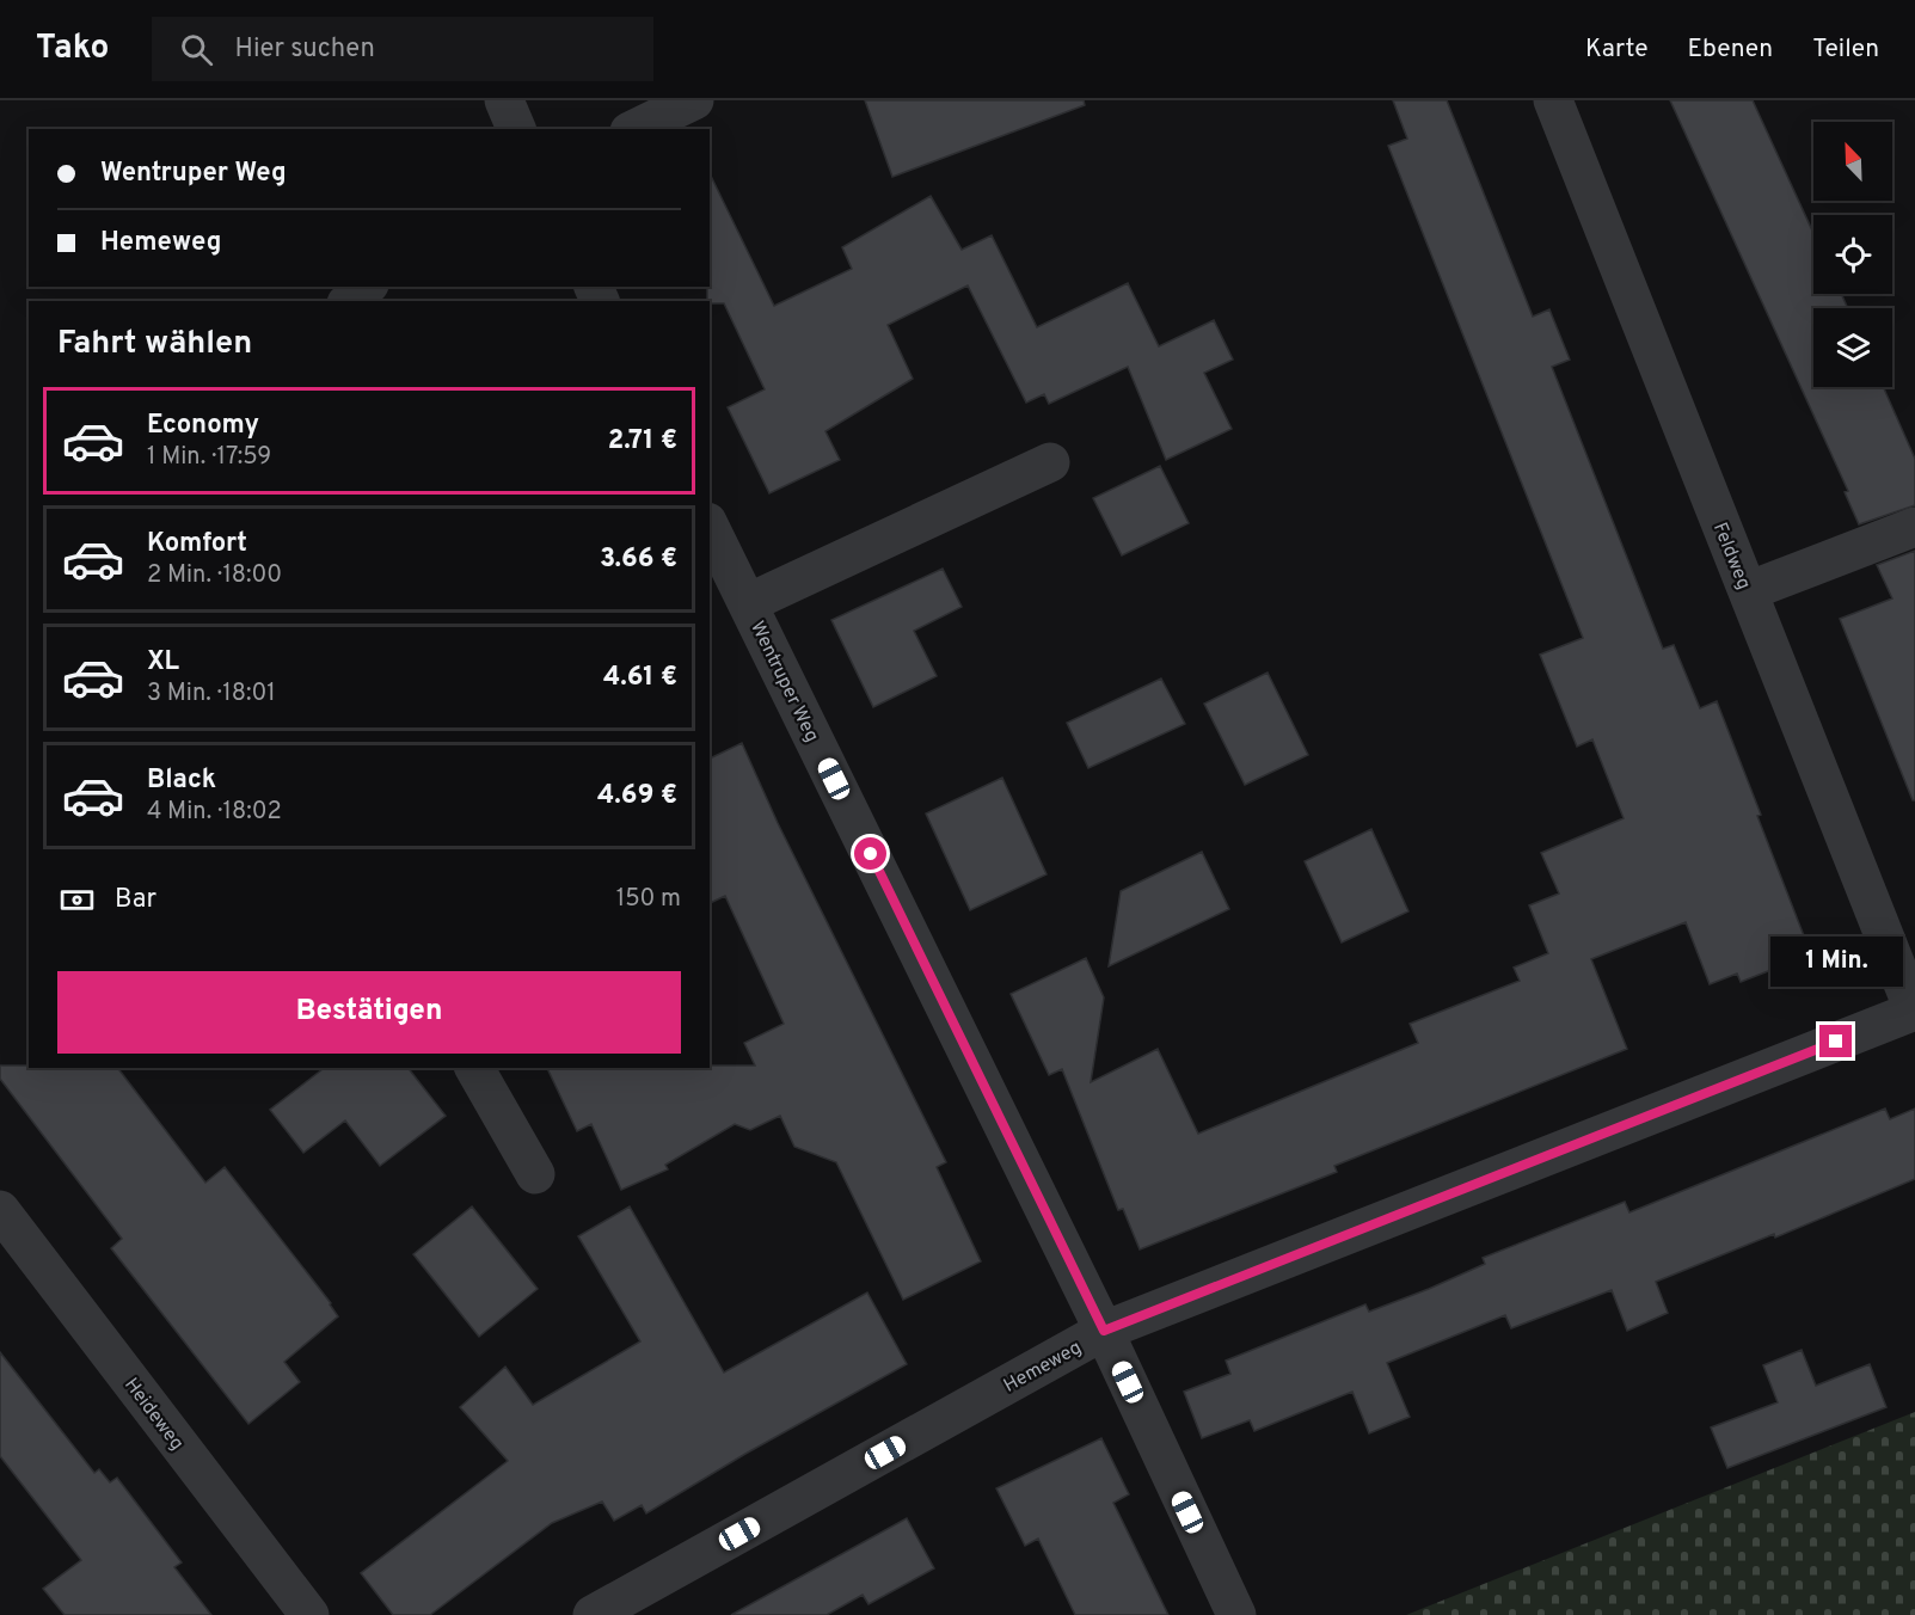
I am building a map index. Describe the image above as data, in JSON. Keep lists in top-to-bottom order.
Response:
{
  "streets": {
    "street": [
      "Feldweg",
      "Wentruper Weg",
      "Hemeweg",
      "Heideweg"
    ]
  },
  "crossings": [
    ["Feldweg", "Hemeweg"],
    ["Wentruper Weg", "Hemeweg"]
  ],
  "north": "top left",
  "page": {
    "header": "Tako",
    "search": "Hier suchen",
    "nav": ["Karte", "Ebenen", "Teilen"],
    "banner": ["Wentruper Weg", "Hemeweg"],
    "heading": "Fahrt wählen",
    "list": [
      {
        "name": "Economy",
        "note": "1 Min. · 17:59",
        "value": "2.71 €"
      },
      {
        "name": "Komfort",
        "note": "2 Min. · 18:00",
        "value": "3.66 €"
      },
      {
        "name": "XL",
        "note": "3 Min. · 18:01",
        "value": "4.61 €"
      },
      {
        "name": "Black",
        "note": "4 Min. · 18:02",
        "value": "4.69 €"
      }
    ],
    "pay": ["Bar", "150 m"],
    "bubble": "1 Min.",
    "buttons": "Bestätigen"
  }
}
